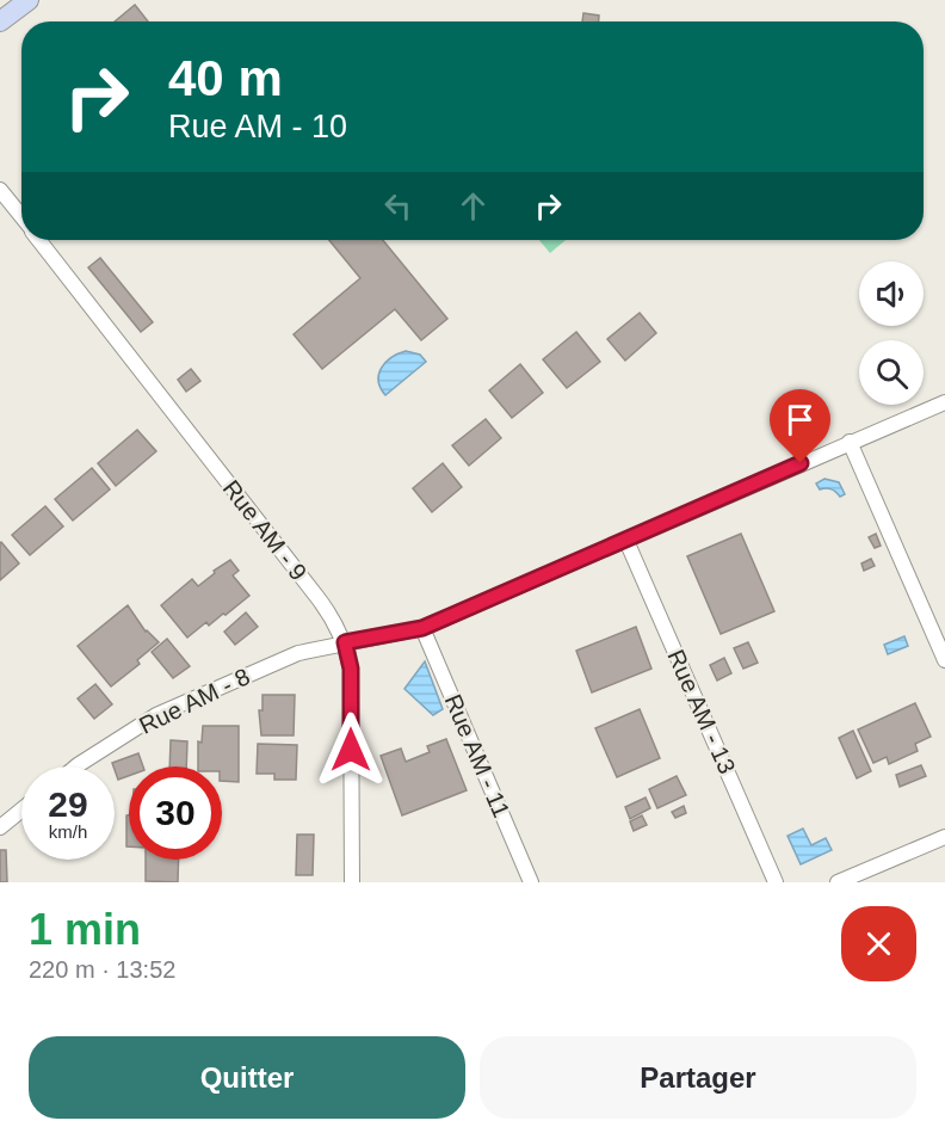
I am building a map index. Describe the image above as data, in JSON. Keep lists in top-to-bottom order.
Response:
{
  "streets": {
    "street": [
      "Rue AM - 9",
      "Rue AM - 8",
      "Rue AM - 13",
      "Rue AM - 11"
    ]
  },
  "crossings": [
    ["Rue AM - 9", "Rue AM - 8"],
    ["Rue AM - 8", "Rue AM - 13"],
    ["Rue AM - 8", "Rue AM - 11"]
  ],
  "page": {
    "turn": ["40 m", "Rue AM - 10"],
    "speed": "29 km/h",
    "limit": "30",
    "heading": ["1 min", "220 m · 13:52"],
    "buttons": ["Quitter", "Partager"]
  }
}
